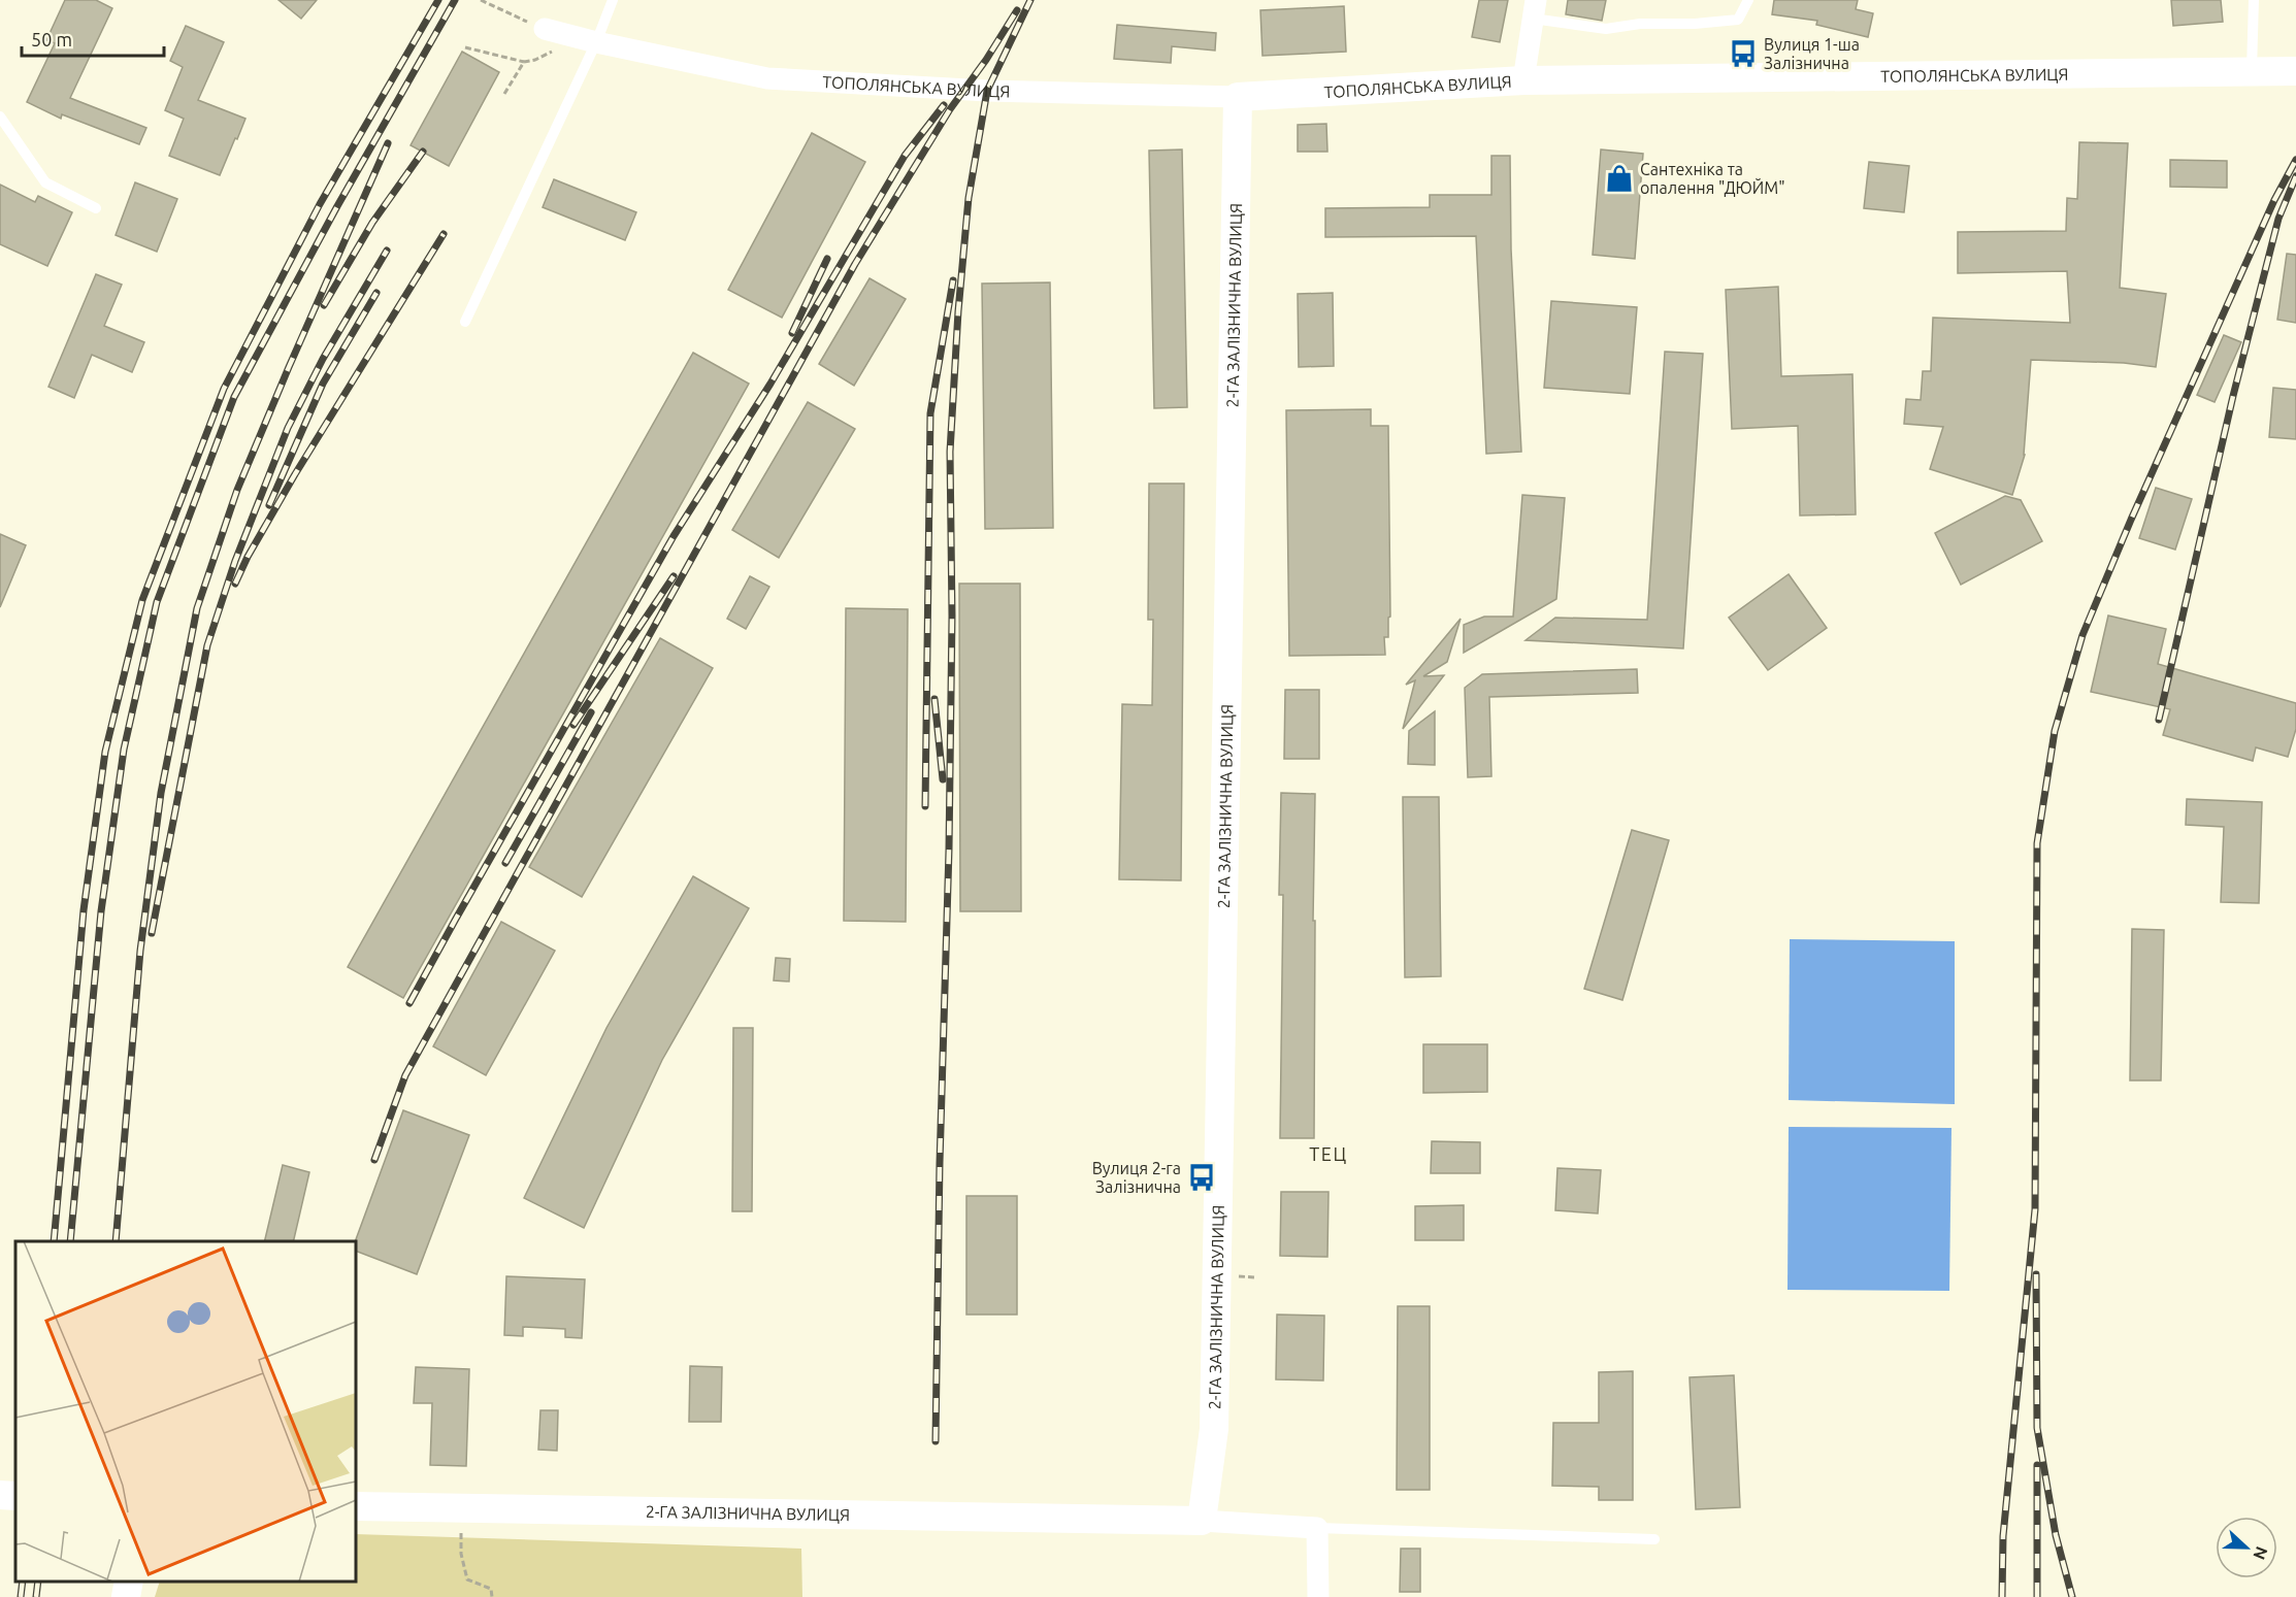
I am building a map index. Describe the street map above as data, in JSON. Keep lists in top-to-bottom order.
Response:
{
  "streets": {
    "street": ["ТОПОЛЯНСЬКА ВУЛИЦЯ", "2-ГА ЗАЛІЗНИЧНА ВУЛИЦЯ"]
  },
  "crossings": [
    ["ТОПОЛЯНСЬКА ВУЛИЦЯ", "2-ГА ЗАЛІЗНИЧНА ВУЛИЦЯ"]
  ],
  "districts": ["ТЕЦ"],
  "places": {
    "bus stop": ["Вулиця 1-ша Залізнична", "Вулиця 2-га Залізнична"],
    "shop": ["Сантехніка та опалення \"ДЮЙМ\""]
  },
  "scale_bar": "50 m",
  "north": "right"
}
